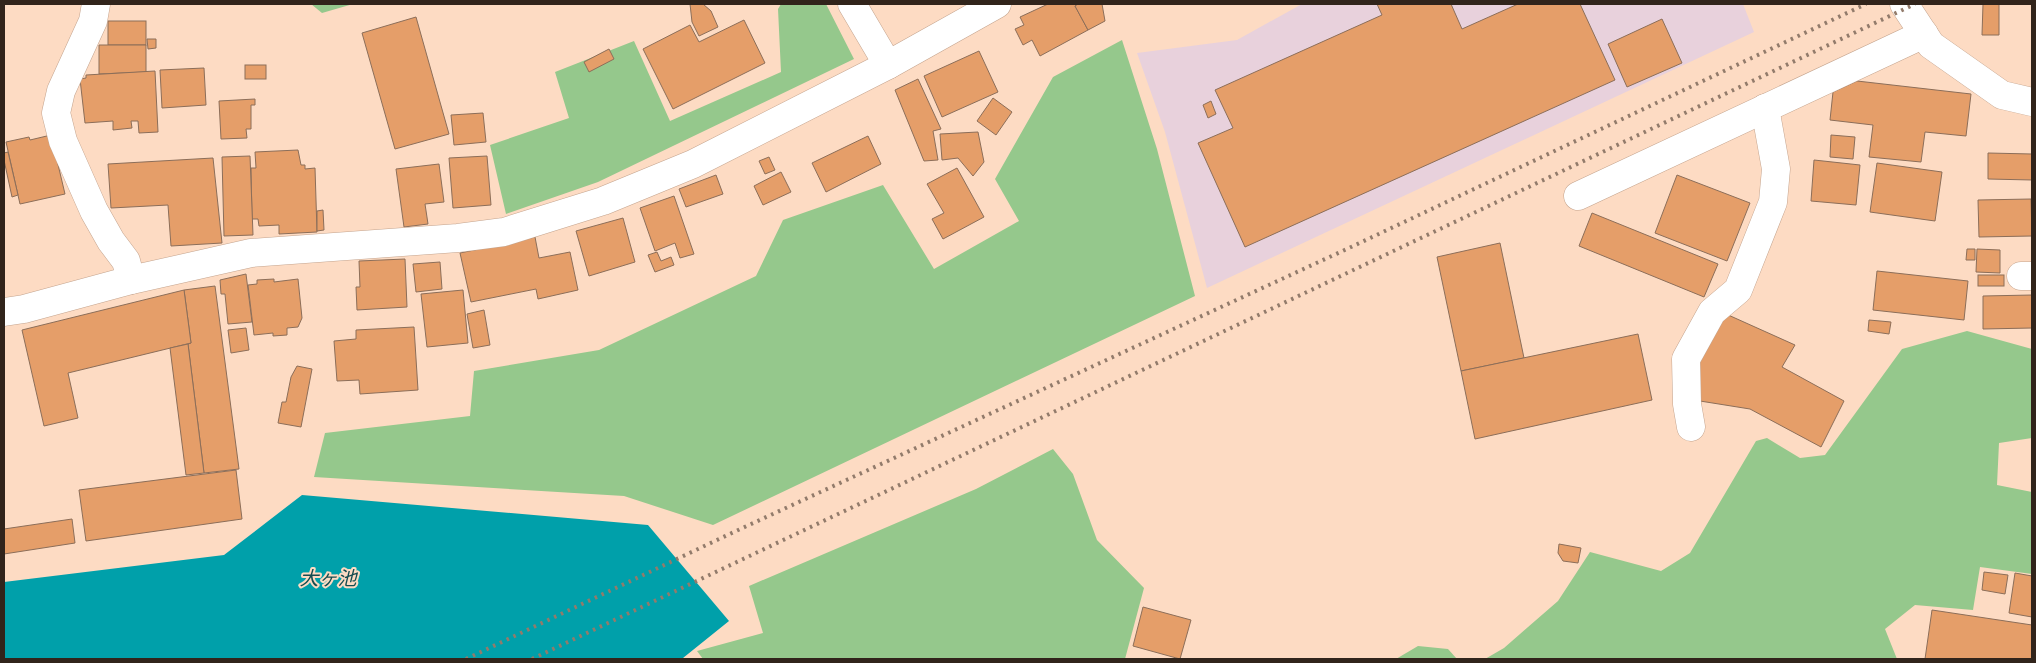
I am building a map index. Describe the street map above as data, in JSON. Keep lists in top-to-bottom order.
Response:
{
  "water": ["大ヶ池"]
}
